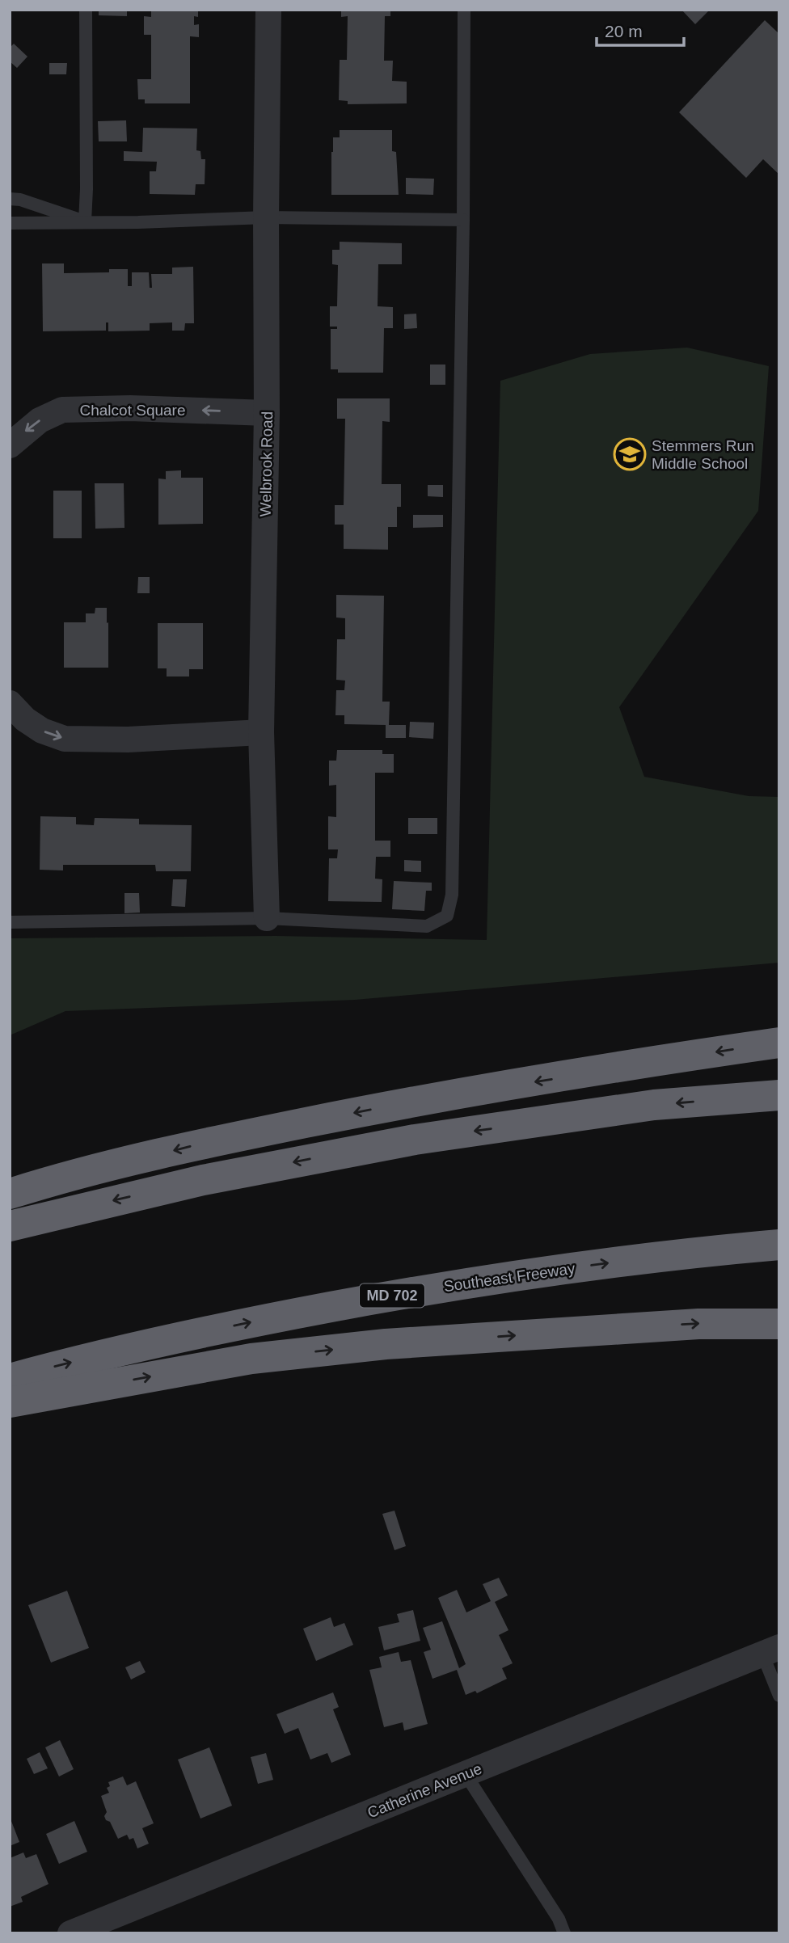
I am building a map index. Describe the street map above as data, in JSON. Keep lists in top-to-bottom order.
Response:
{
  "streets": {
    "highway": ["Southeast Freeway", "MD 702"],
    "street": ["Chalcot Square", "Welbrook Road", "Catherine Avenue"]
  },
  "crossings": [
    ["Chalcot Square", "Welbrook Road"]
  ],
  "one_way": ["Chalcot Square"],
  "places": {
    "school or university": ["Stemmers Run Middle School"]
  },
  "scale_bar": "20 m"
}
